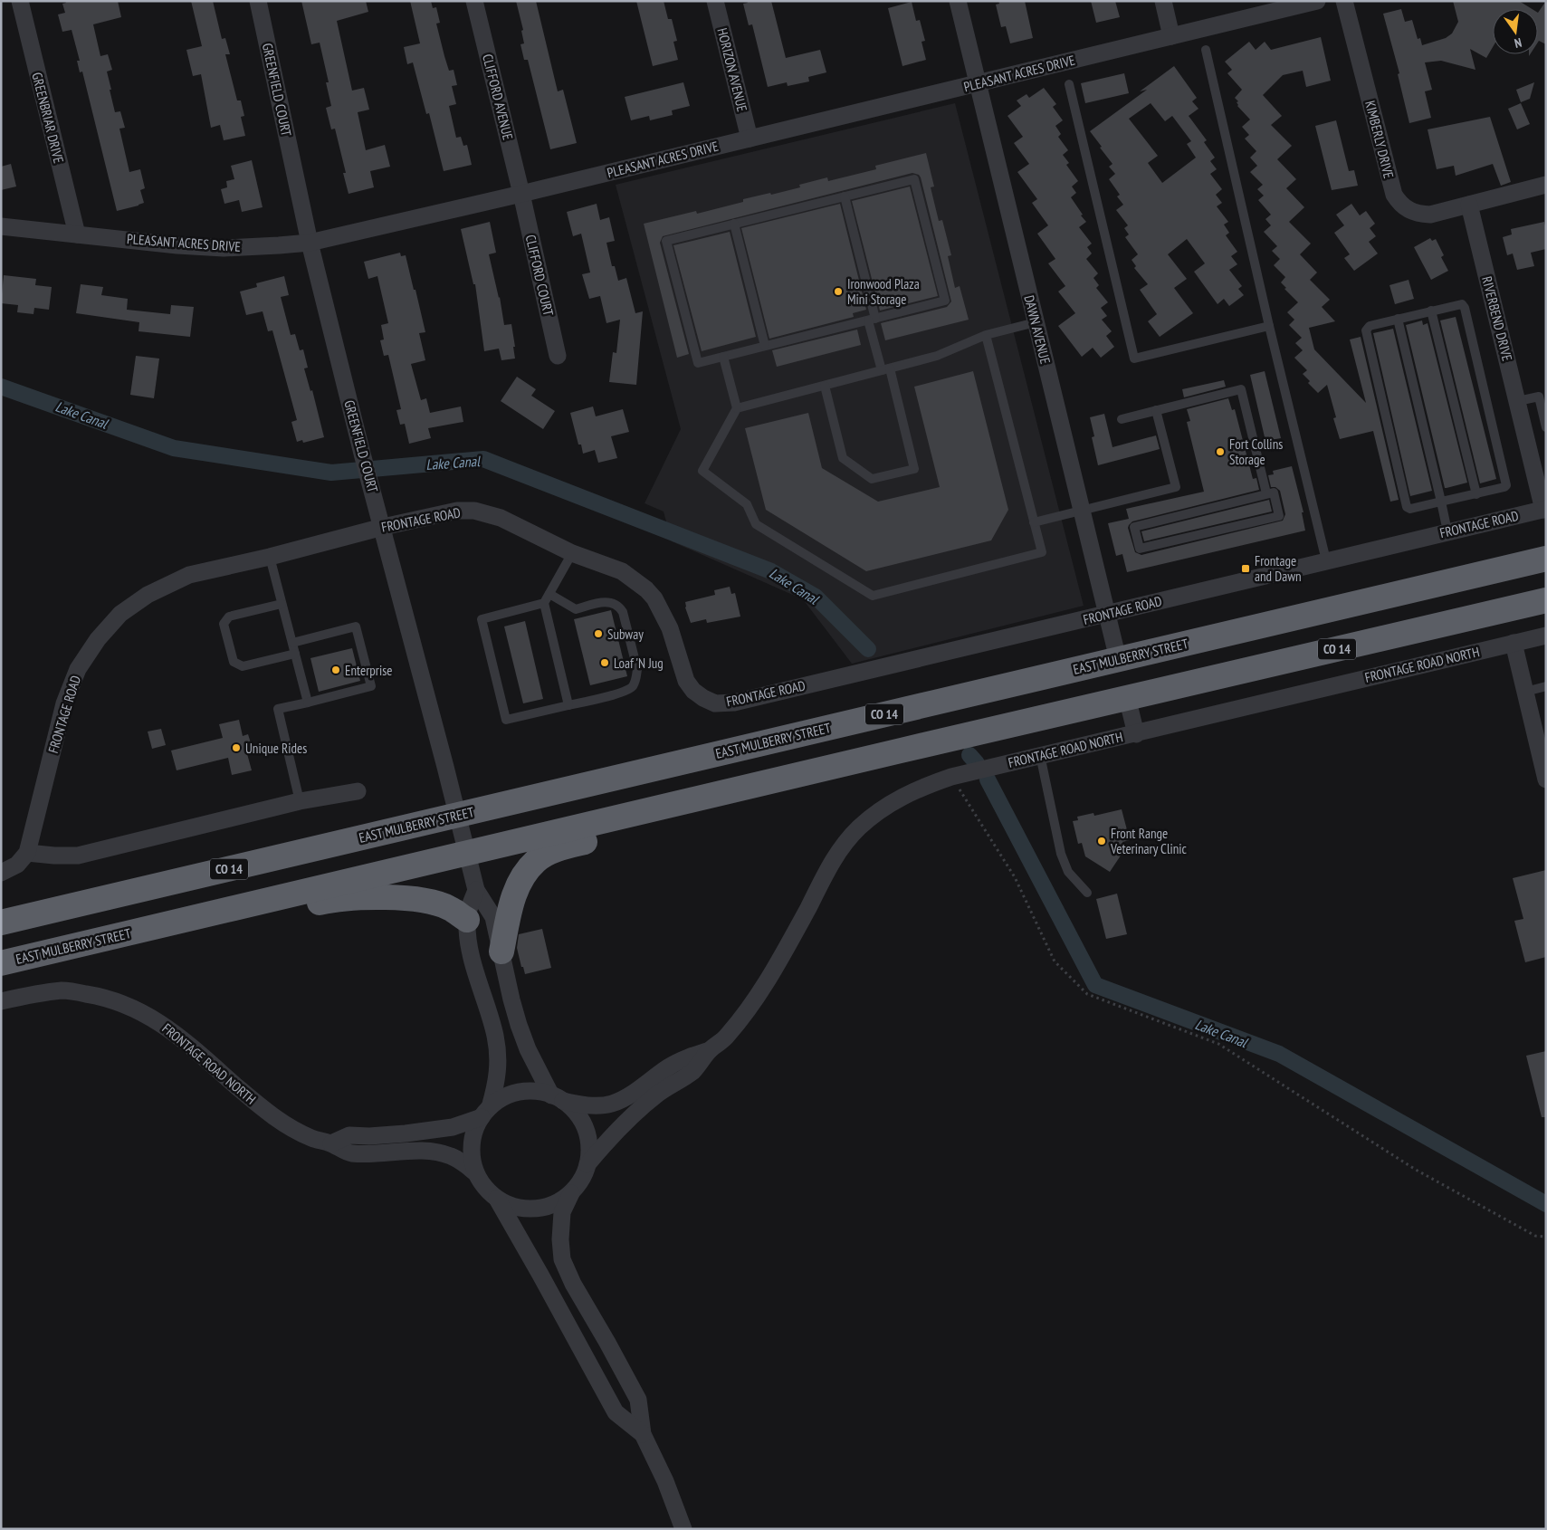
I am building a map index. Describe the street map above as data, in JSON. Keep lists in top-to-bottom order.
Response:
{
  "streets": {
    "highway": ["CO 14", "EAST MULBERRY STREET"],
    "street": [
      "HORIZON AVENUE",
      "PLEASANT ACRES DRIVE",
      "GREENFIELD COURT",
      "CLIFFORD AVENUE",
      "GREENBRIAR DRIVE",
      "KIMBERLY DRIVE",
      "CLIFFORD COURT",
      "RIVERBEND DRIVE",
      "DAWN AVENUE",
      "FRONTAGE ROAD",
      "FRONTAGE ROAD NORTH"
    ]
  },
  "crossings": [
    ["HORIZON AVENUE", "PLEASANT ACRES DRIVE"],
    ["PLEASANT ACRES DRIVE", "GREENFIELD COURT"],
    ["PLEASANT ACRES DRIVE", "CLIFFORD AVENUE"],
    ["PLEASANT ACRES DRIVE", "GREENBRIAR DRIVE"],
    ["PLEASANT ACRES DRIVE", "CLIFFORD COURT"],
    ["PLEASANT ACRES DRIVE", "DAWN AVENUE"],
    ["GREENFIELD COURT", "FRONTAGE ROAD"],
    ["GREENFIELD COURT", "EAST MULBERRY STREET"],
    ["CLIFFORD AVENUE", "CLIFFORD COURT"],
    ["KIMBERLY DRIVE", "RIVERBEND DRIVE"],
    ["RIVERBEND DRIVE", "FRONTAGE ROAD"],
    ["DAWN AVENUE", "FRONTAGE ROAD"],
    ["DAWN AVENUE", "EAST MULBERRY STREET"]
  ],
  "water": ["Lake Canal"],
  "places": {
    "other": [
      "Ironwood Plaza Mini Storage",
      "Fort Collins Storage",
      "Subway",
      "Loaf 'N Jug",
      "Enterprise",
      "Unique Rides",
      "Front Range Veterinary Clinic"
    ],
    "transit": ["Frontage and Dawn"]
  },
  "north": "bottom"
}
